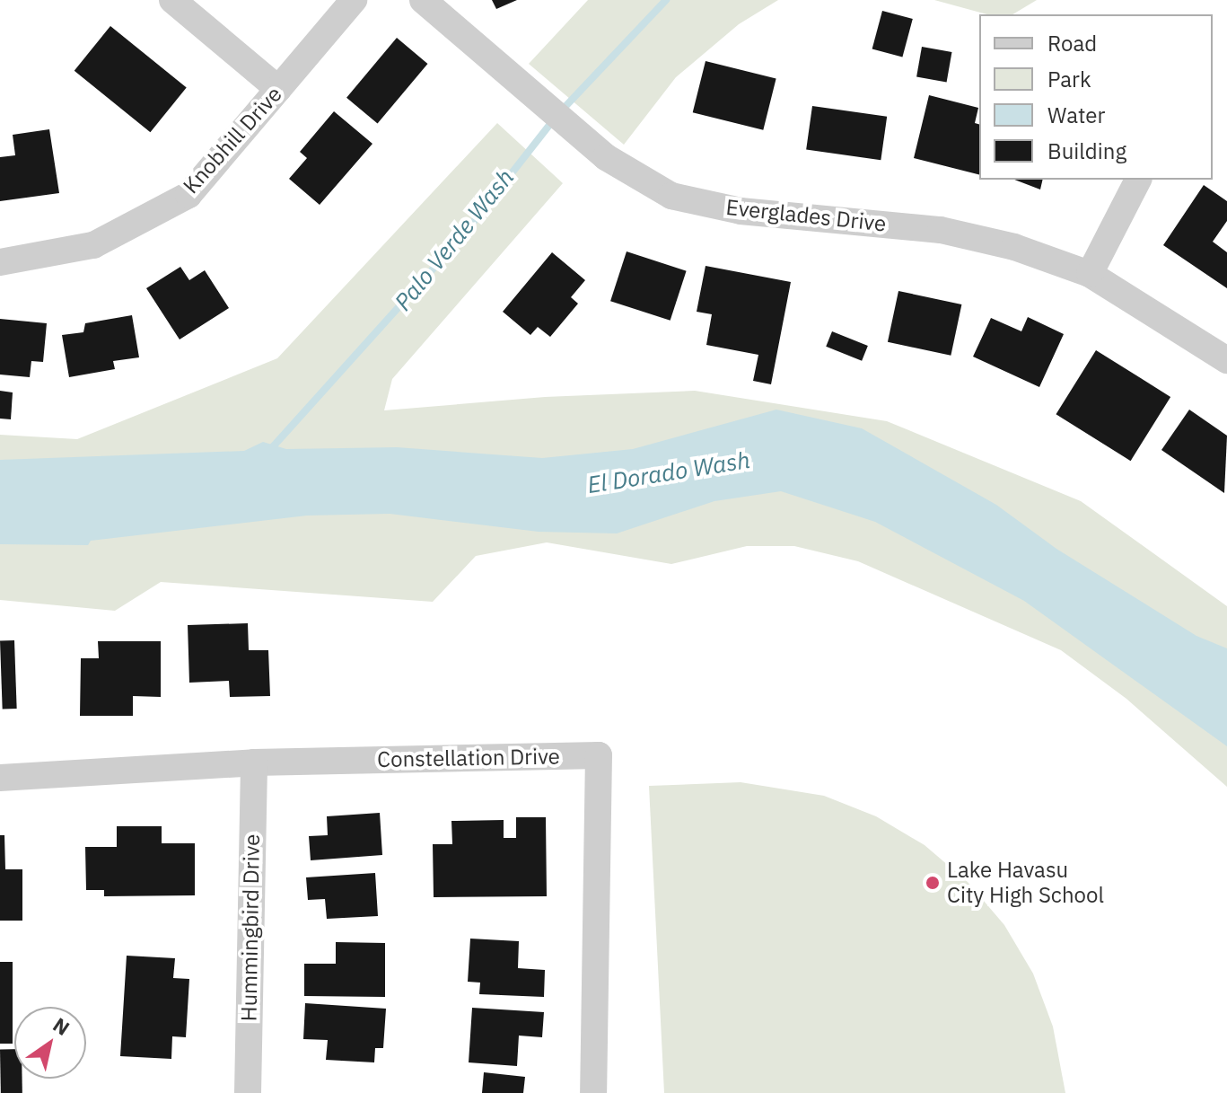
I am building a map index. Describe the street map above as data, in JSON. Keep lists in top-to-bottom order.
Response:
{
  "streets": {
    "street": [
      "Knobhill Drive",
      "Everglades Drive",
      "Constellation Drive",
      "Hummingbird Drive"
    ]
  },
  "crossings": [
    ["Constellation Drive", "Hummingbird Drive"]
  ],
  "water": ["Palo Verde Wash", "El Dorado Wash"],
  "places": ["Lake Havasu City High School"],
  "legend": [
    "Road",
    "Park",
    "Water",
    "Building"
  ],
  "north": "top right"
}
